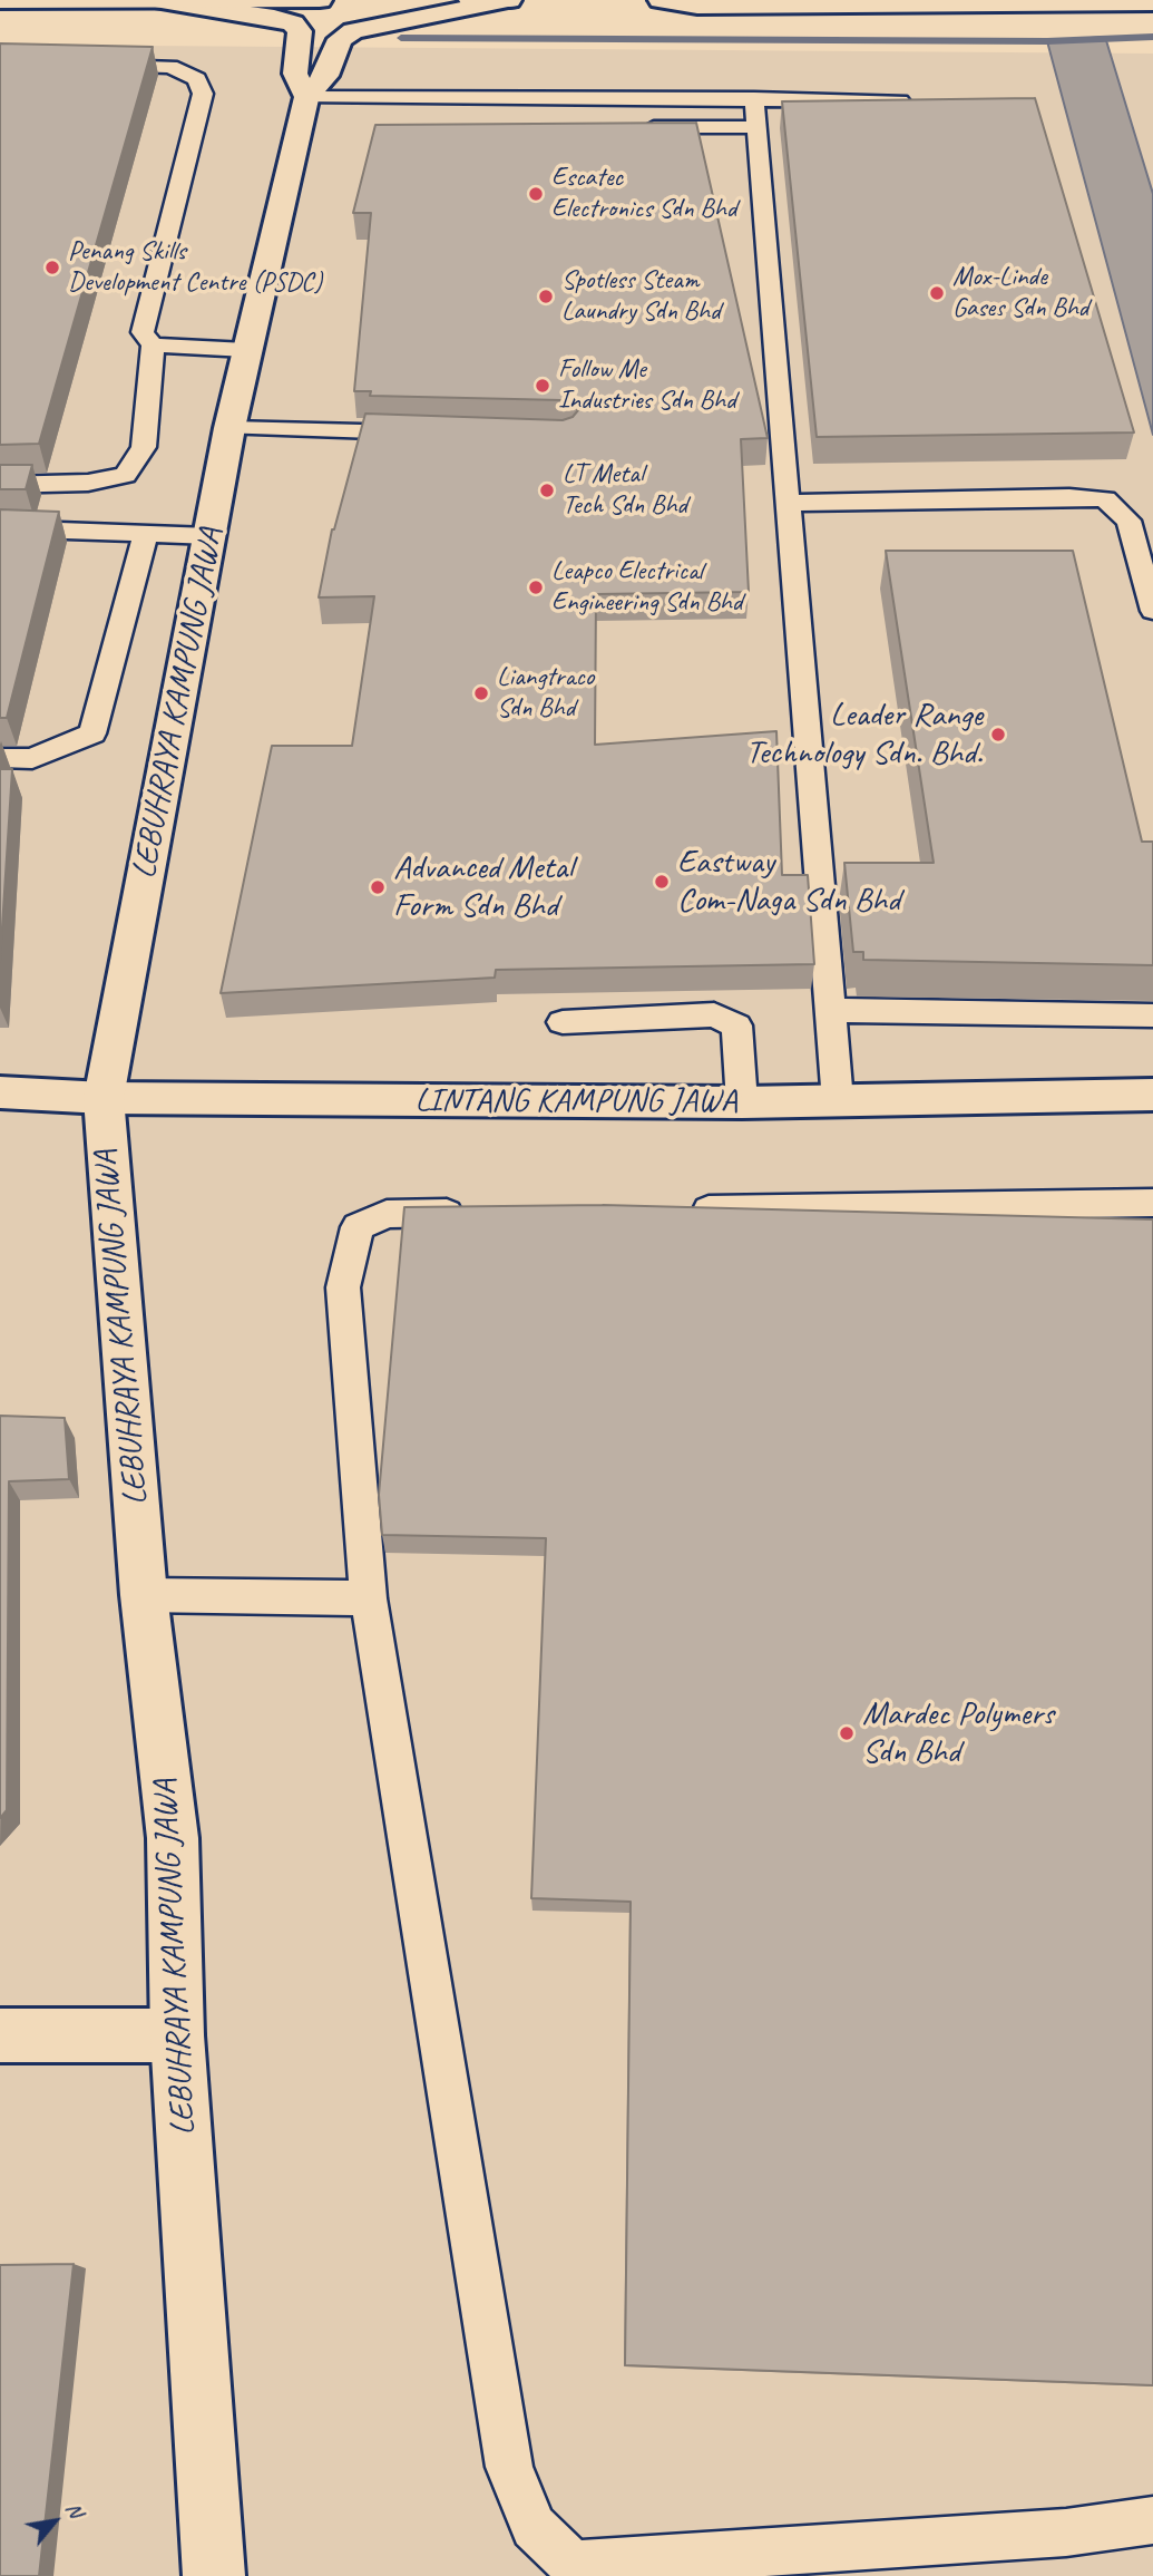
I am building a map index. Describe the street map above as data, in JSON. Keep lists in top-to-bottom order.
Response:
{
  "streets": {
    "main road": ["LEBUHRAYA KAMPUNG JAWA", "LINTANG KAMPUNG JAWA"]
  },
  "crossings": [
    ["LEBUHRAYA KAMPUNG JAWA", "LINTANG KAMPUNG JAWA"]
  ],
  "places": [
    "Escatec Electronics Sdn Bhd",
    "Penang Skills Development Centre (PSDC)",
    "Mox-Linde Gases Sdn Bhd",
    "Spotless Steam Laundry Sdn Bhd",
    "Follow Me Industries Sdn Bhd",
    "LT Metal Tech Sdn Bhd",
    "Leapco Electrical Engineering Sdn Bhd",
    "Liangtraco Sdn Bhd",
    "Leader Range Technology Sdn. Bhd.",
    "Eastway Com-Naga Sdn Bhd",
    "Advanced Metal Form Sdn Bhd",
    "Mardec Polymers Sdn Bhd"
  ],
  "north": "top right"
}
